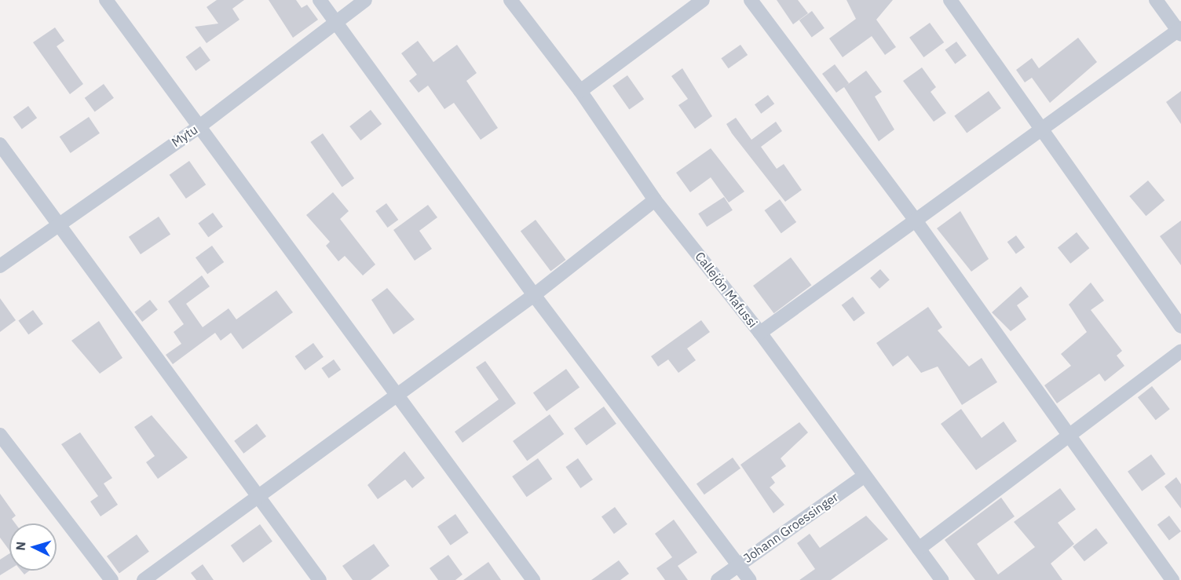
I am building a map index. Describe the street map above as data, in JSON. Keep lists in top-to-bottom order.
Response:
{
  "streets": {
    "street": ["Mytu", "Callejón Mafussi", "Johann Groessinger"]
  },
  "crossings": [
    ["Callejón Mafussi", "Johann Groessinger"]
  ],
  "north": "left"
}
